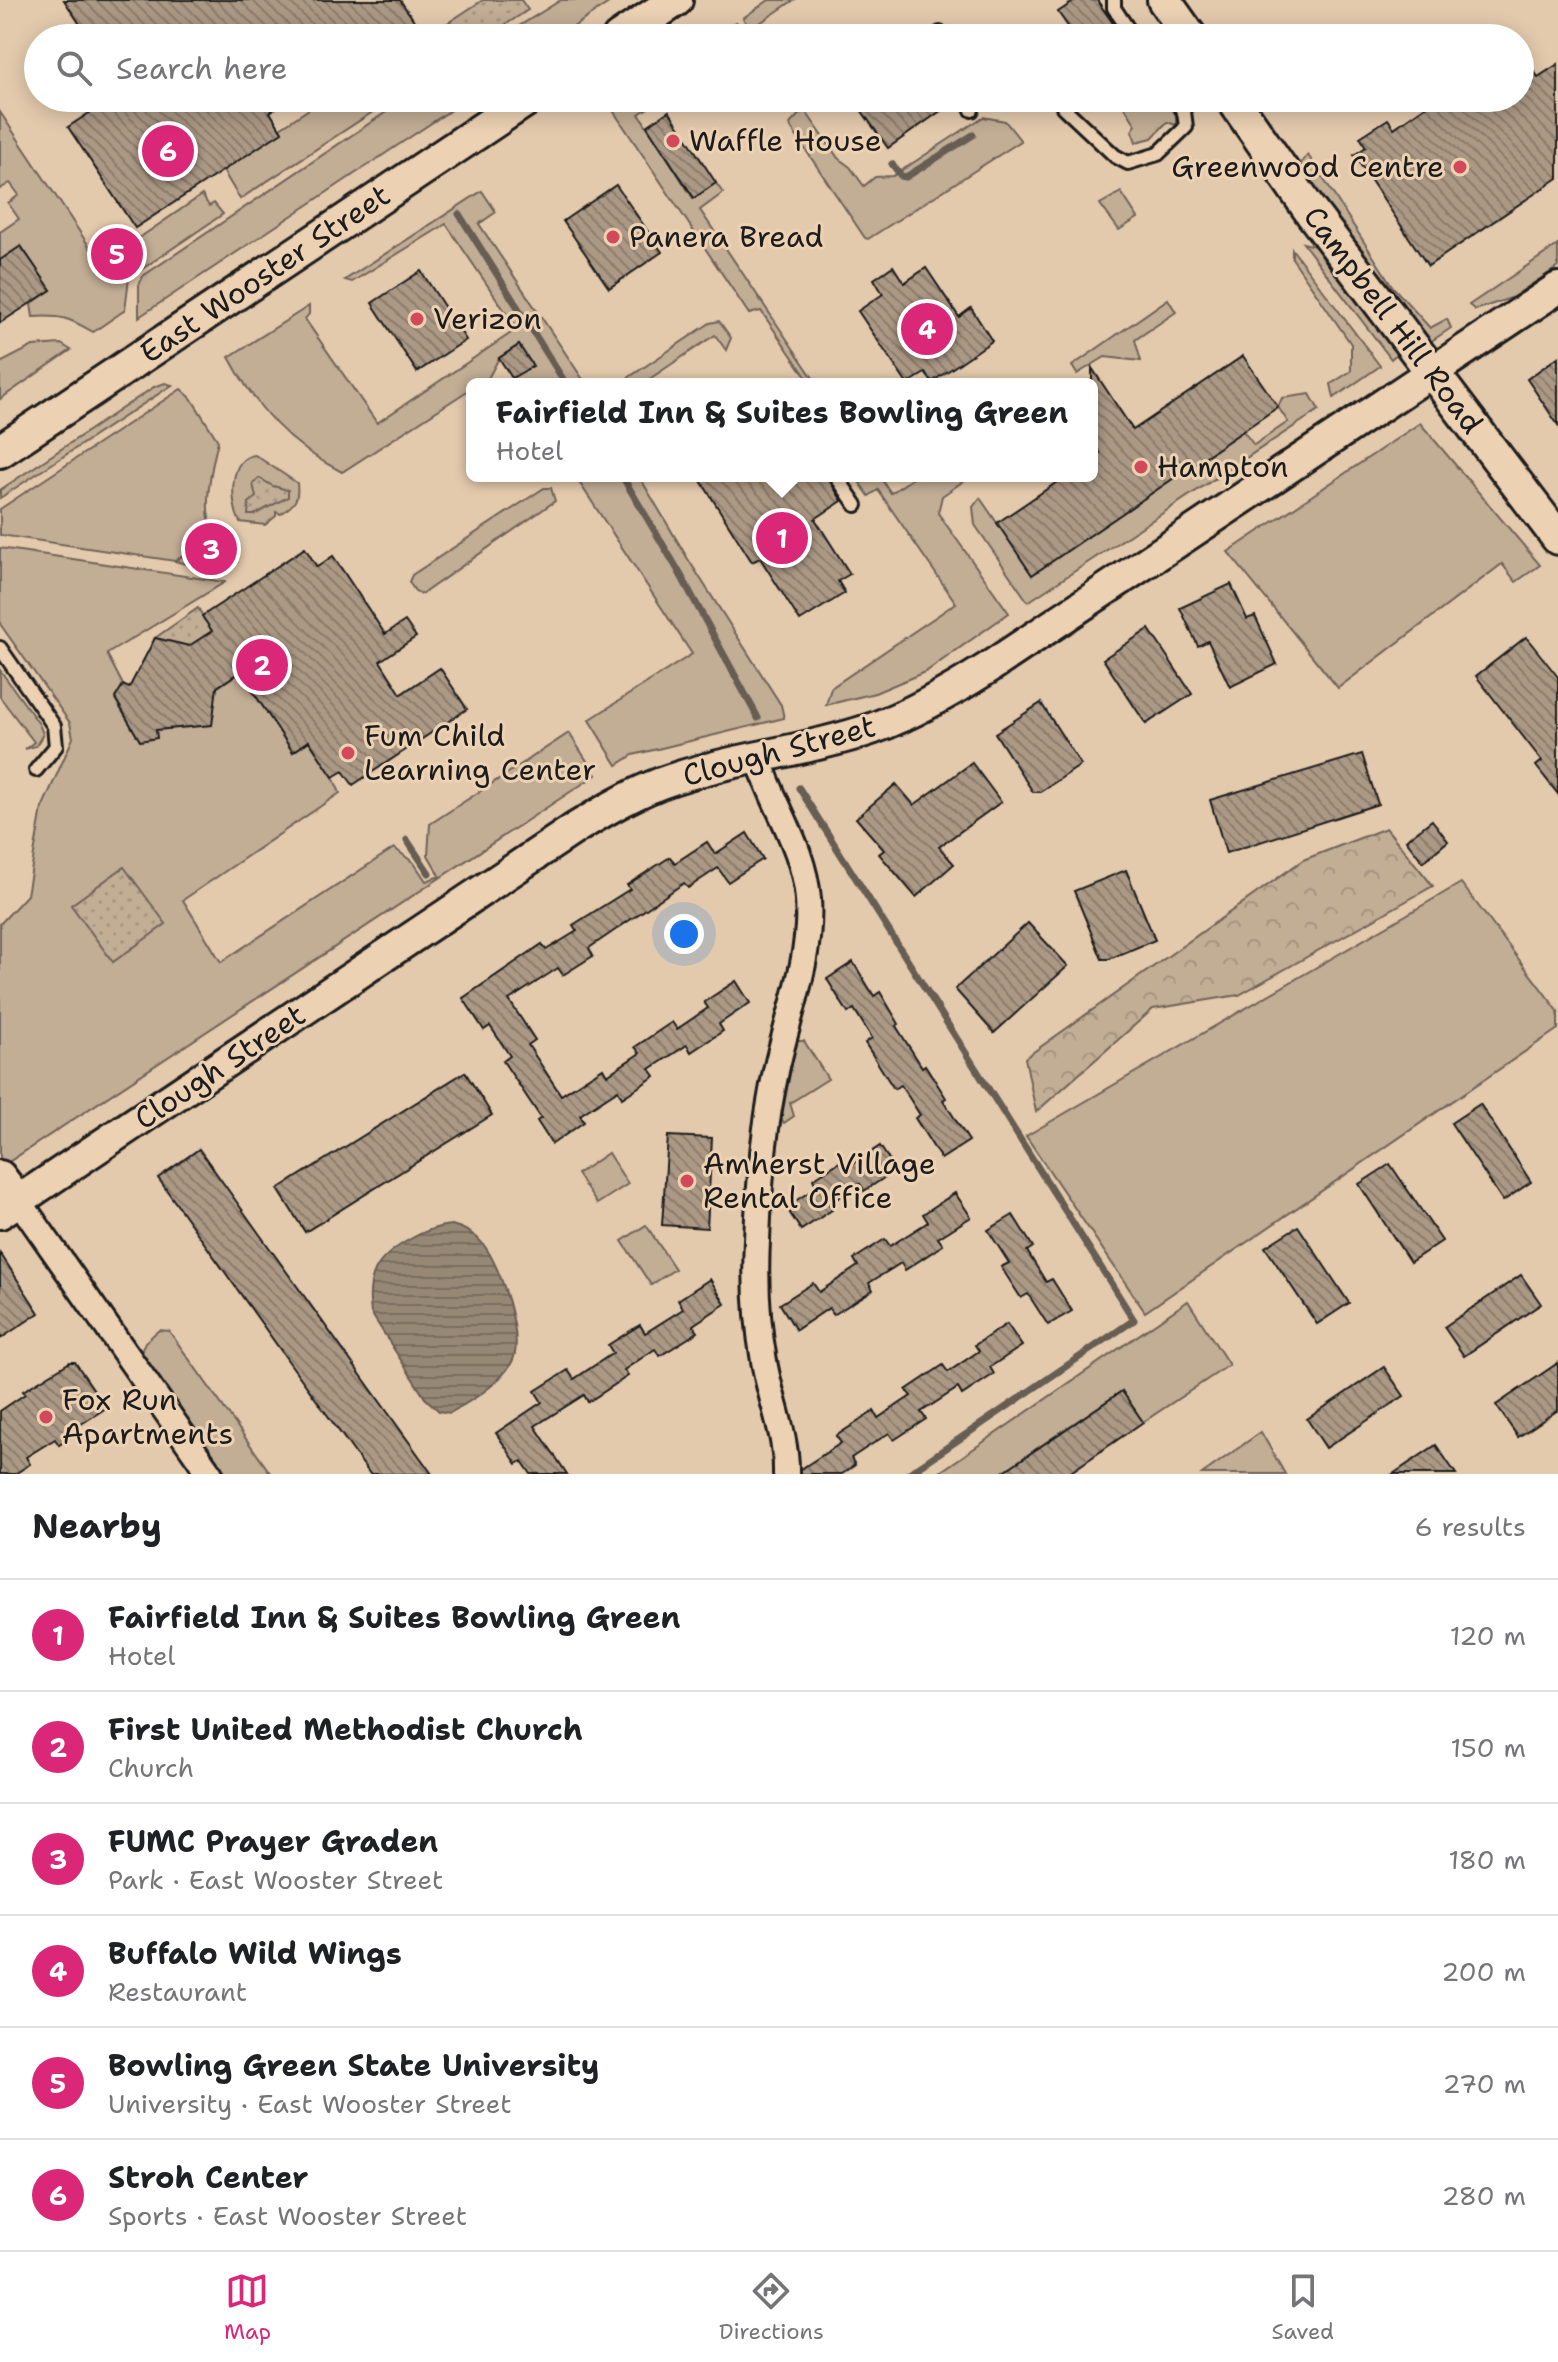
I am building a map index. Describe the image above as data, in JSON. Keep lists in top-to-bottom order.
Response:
{
  "streets": {
    "main road": ["East Wooster Street", "Campbell Hill Road"],
    "street": ["Clough Street"]
  },
  "crossings": [
    ["Campbell Hill Road", "Clough Street"]
  ],
  "places": [
    "Waffle House",
    "Greenwood Centre",
    "Panera Bread",
    "Verizon",
    "Hampton",
    "Fum Child Learning Center",
    "Amherst Village Rental Office",
    "Fox Run Apartments"
  ],
  "page": {
    "search": "Search here",
    "pins": [
      "6",
      "5",
      "4",
      "1",
      "3",
      "2"
    ],
    "popup": ["Fairfield Inn & Suites Bowling Green", "Hotel"],
    "heading": ["Nearby", "6 results"],
    "list": [
      {
        "mark": "1",
        "name": "Fairfield Inn & Suites Bowling Green",
        "note": "Hotel",
        "value": "120 m"
      },
      {
        "mark": "2",
        "name": "First United Methodist Church",
        "note": "Church",
        "value": "150 m"
      },
      {
        "mark": "3",
        "name": "FUMC Prayer Graden",
        "note": "Park · East Wooster Street",
        "value": "180 m"
      },
      {
        "mark": "4",
        "name": "Buffalo Wild Wings",
        "note": "Restaurant",
        "value": "200 m"
      },
      {
        "mark": "5",
        "name": "Bowling Green State University",
        "note": "University · East Wooster Street",
        "value": "270 m"
      },
      {
        "mark": "6",
        "name": "Stroh Center",
        "note": "Sports · East Wooster Street",
        "value": "280 m"
      }
    ],
    "nav": ["Map", "Directions", "Saved"]
  }
}
